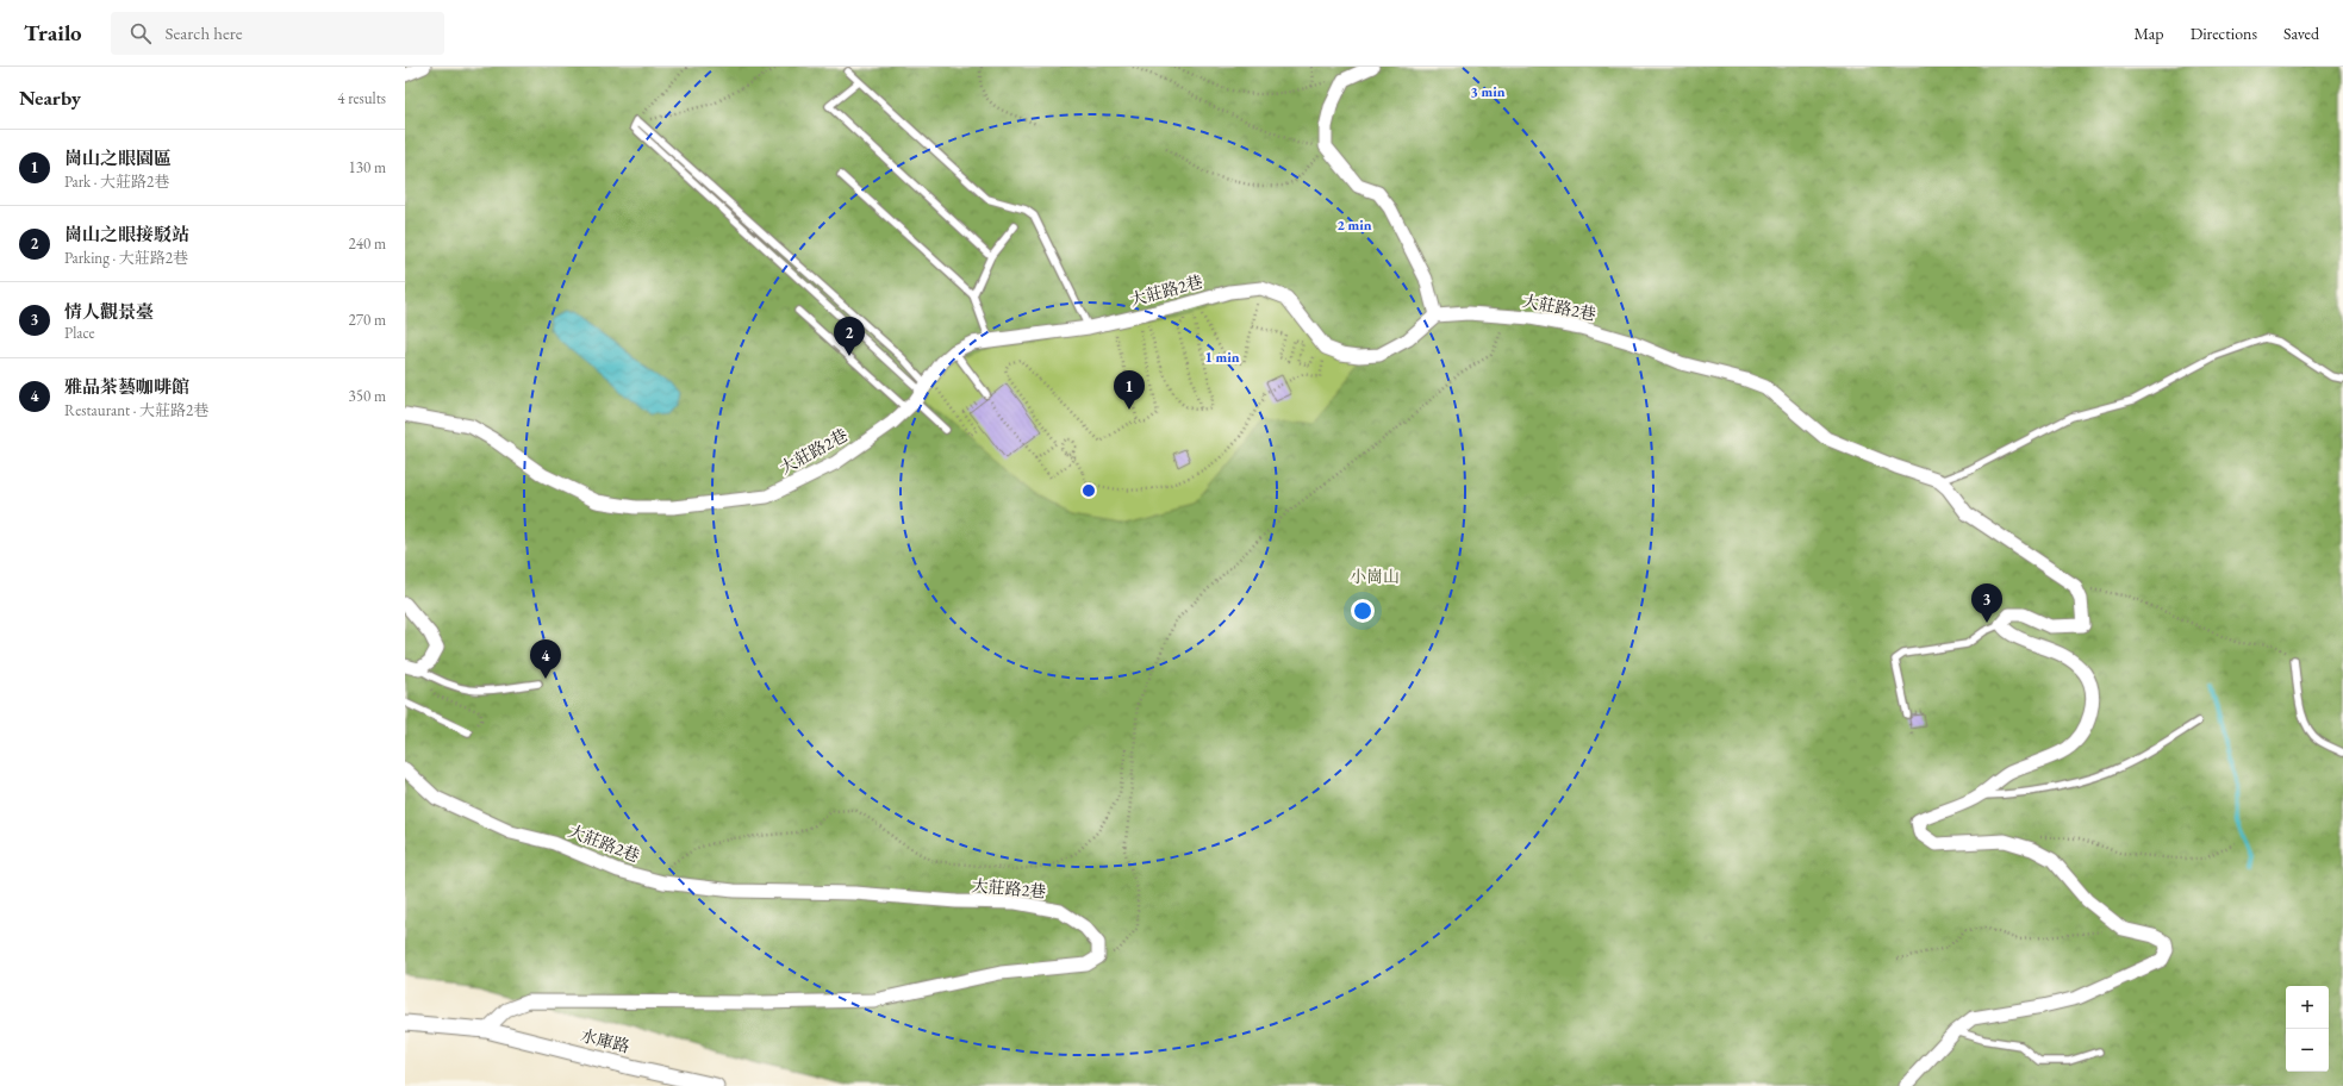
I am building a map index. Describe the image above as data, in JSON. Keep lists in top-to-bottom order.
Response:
{
  "streets": {
    "street": ["大莊路2巷", "水庫路"]
  },
  "parks": ["小崗山"],
  "page": {
    "header": "Trailo",
    "search": "Search here",
    "nav": ["Map", "Directions", "Saved"],
    "heading": ["Nearby", "4 results"],
    "list": [
      {
        "mark": "1",
        "name": "崗山之眼園區",
        "note": "Park · 大莊路2巷",
        "value": "130 m"
      },
      {
        "mark": "2",
        "name": "崗山之眼接駁站",
        "note": "Parking · 大莊路2巷",
        "value": "240 m"
      },
      {
        "mark": "3",
        "name": "情人觀景臺",
        "note": "Place",
        "value": "270 m"
      },
      {
        "mark": "4",
        "name": "雅品茶藝咖啡館",
        "note": "Restaurant · 大莊路2巷",
        "value": "350 m"
      }
    ],
    "pins": [
      "2",
      "1",
      "3",
      "4"
    ],
    "map_buttons": ["+", "−"]
  },
  "rings": ["3 min", "2 min", "1 min"]
}
